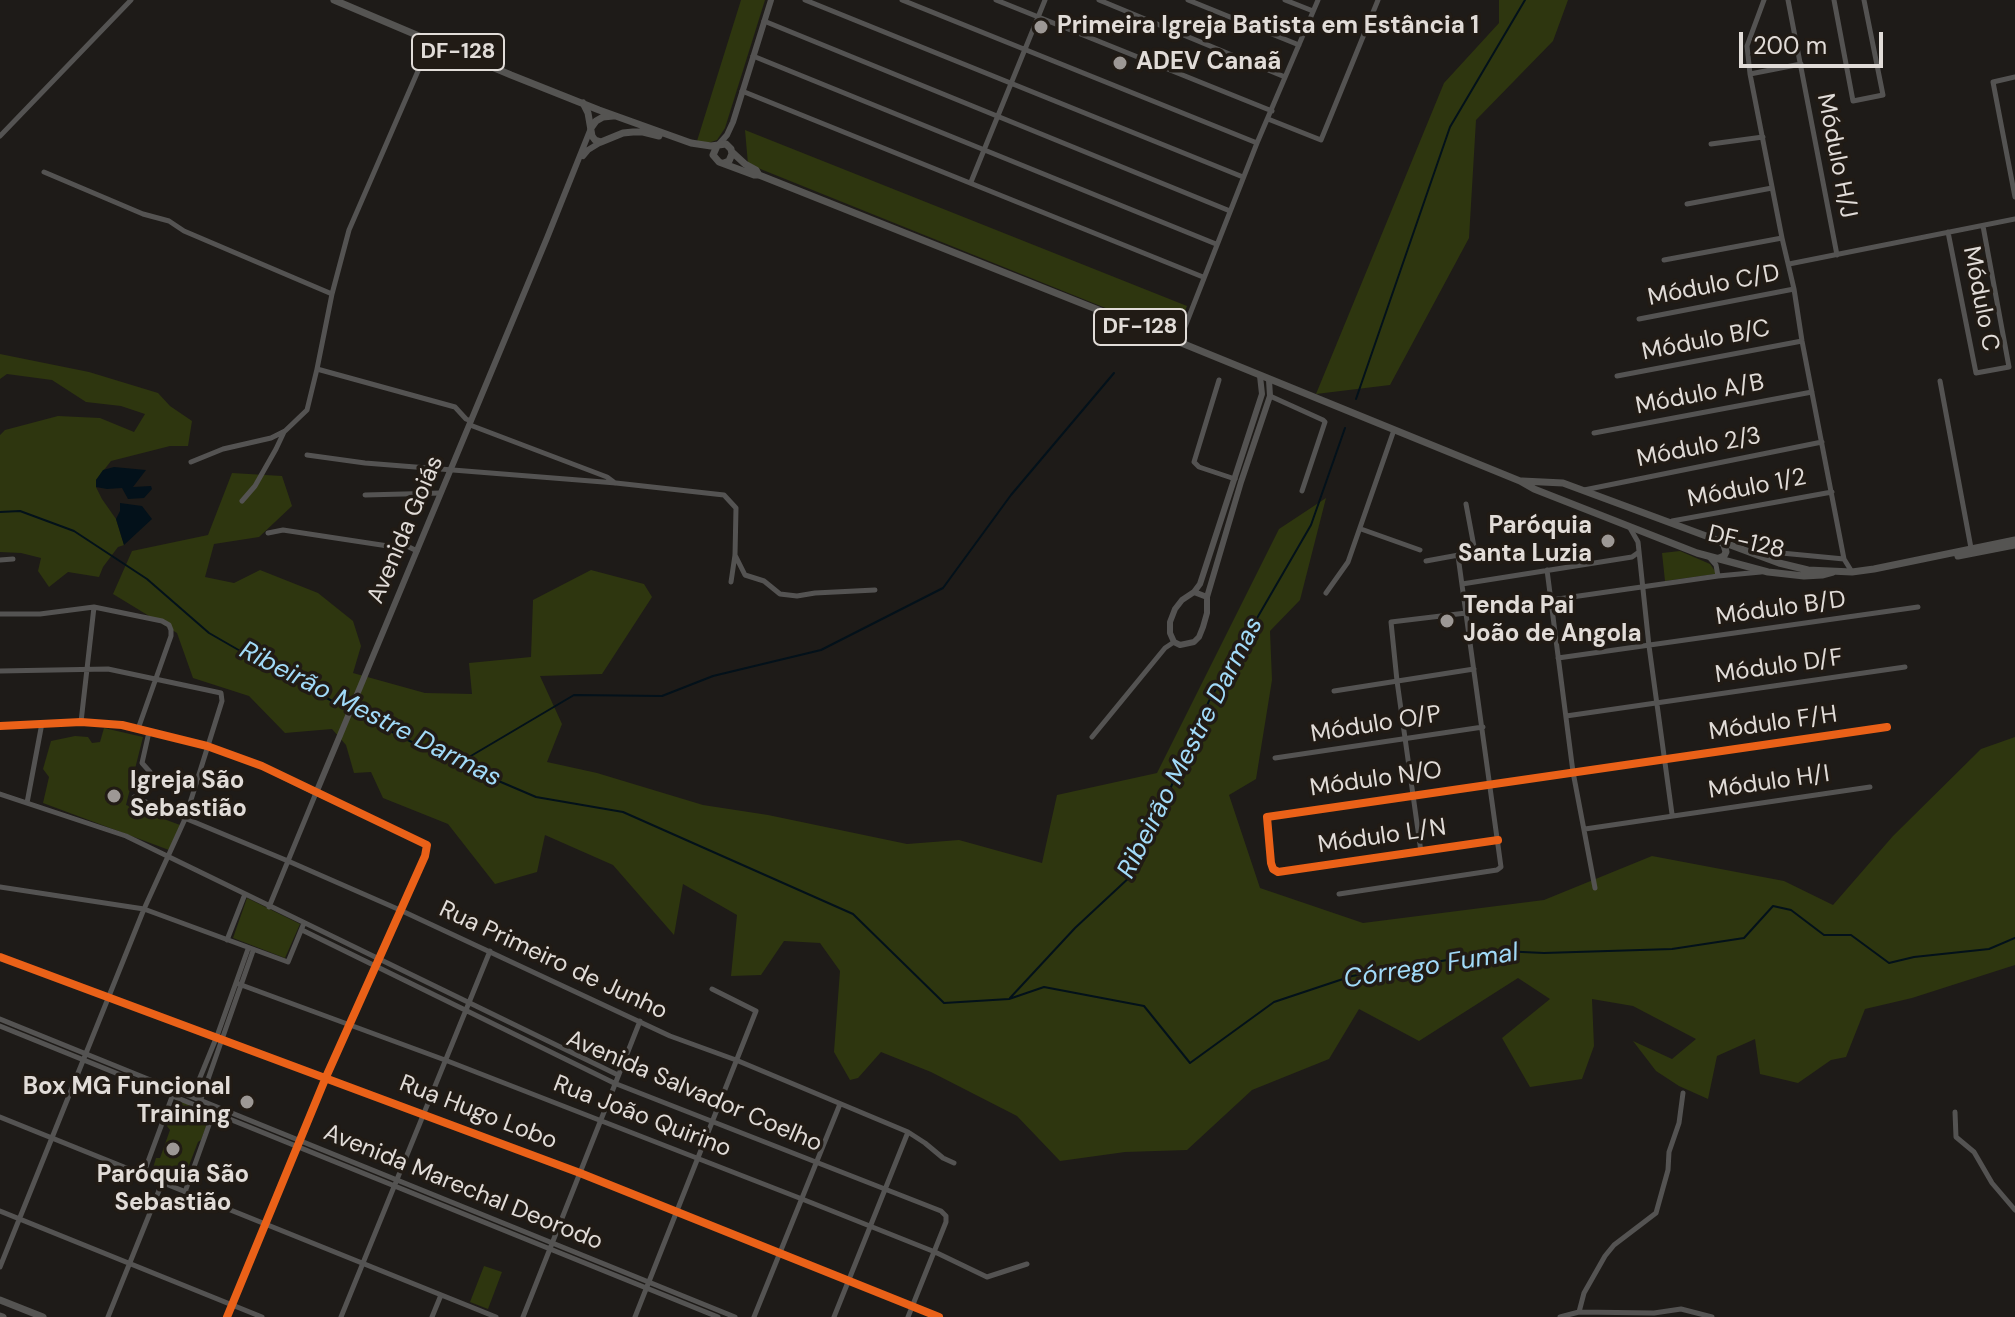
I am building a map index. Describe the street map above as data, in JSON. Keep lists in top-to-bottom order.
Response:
{
  "streets": {
    "main road": ["DF-128"],
    "street": [
      "Módulo H/J",
      "Módulo C/D",
      "Módulo C",
      "Módulo B/C",
      "Módulo A/B",
      "Módulo 2/3",
      "Módulo 1/2",
      "Avenida Goiás",
      "Módulo B/D",
      "Módulo D/F",
      "Módulo F/H",
      "Módulo O/P",
      "Módulo N/O",
      "Módulo H/I",
      "Módulo L/N",
      "Rua Primeiro de Junho",
      "Avenida Salvador Coelho",
      "Rua Hugo Lobo",
      "Rua João Quirino",
      "Avenida Marechal Deorodo"
    ]
  },
  "crossings": [
    ["DF-128", "Módulo 2/3"],
    ["DF-128", "Módulo 1/2"],
    ["DF-128", "Avenida Goiás"],
    ["Avenida Goiás", "Rua Primeiro de Junho"],
    ["Avenida Goiás", "Avenida Salvador Coelho"],
    ["Módulo F/H", "Módulo N/O"],
    ["Módulo N/O", "Módulo L/N"],
    ["Avenida Salvador Coelho", "Rua João Quirino"]
  ],
  "water": ["Ribeirão Mestre Darmas", "Córrego Fumal"],
  "places": [
    "Primeira Igreja Batista em Estância 1",
    "ADEV Canaã",
    "Paróquia Santa Luzia",
    "Tenda Pai João de Angola",
    "Igreja São Sebastião",
    "Box MG Funcional Training",
    "Paróquia São Sebastião"
  ],
  "scale_bar": "200 m"
}
